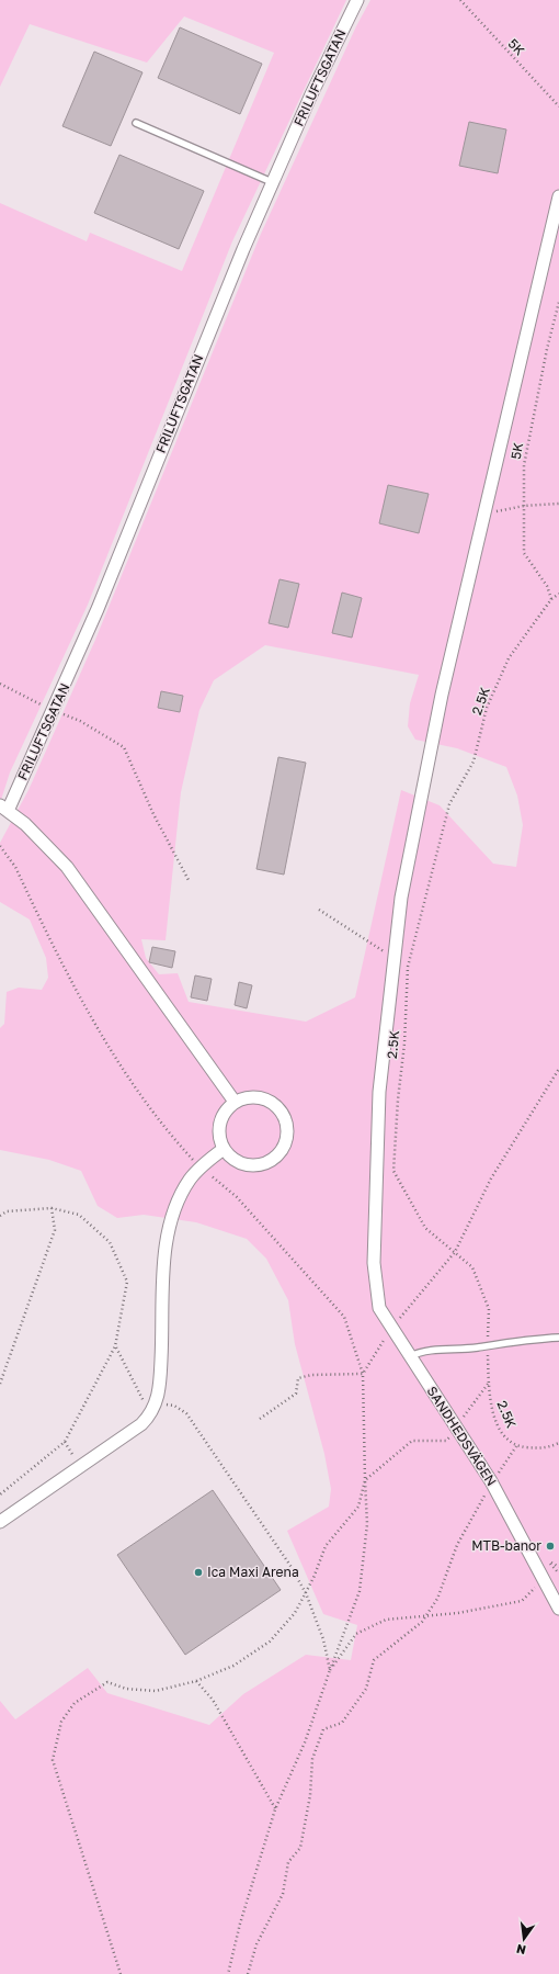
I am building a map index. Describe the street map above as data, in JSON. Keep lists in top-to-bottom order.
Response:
{
  "streets": {
    "street": ["FRILUFTSGATAN", "SANDHEDSVÄGEN"],
    "path": ["5K", "2.5K"]
  },
  "crossings": [
    ["5K", "2.5K"]
  ],
  "places": ["MTB-banor", "Ica Maxi Arena"],
  "north": "bottom"
}
